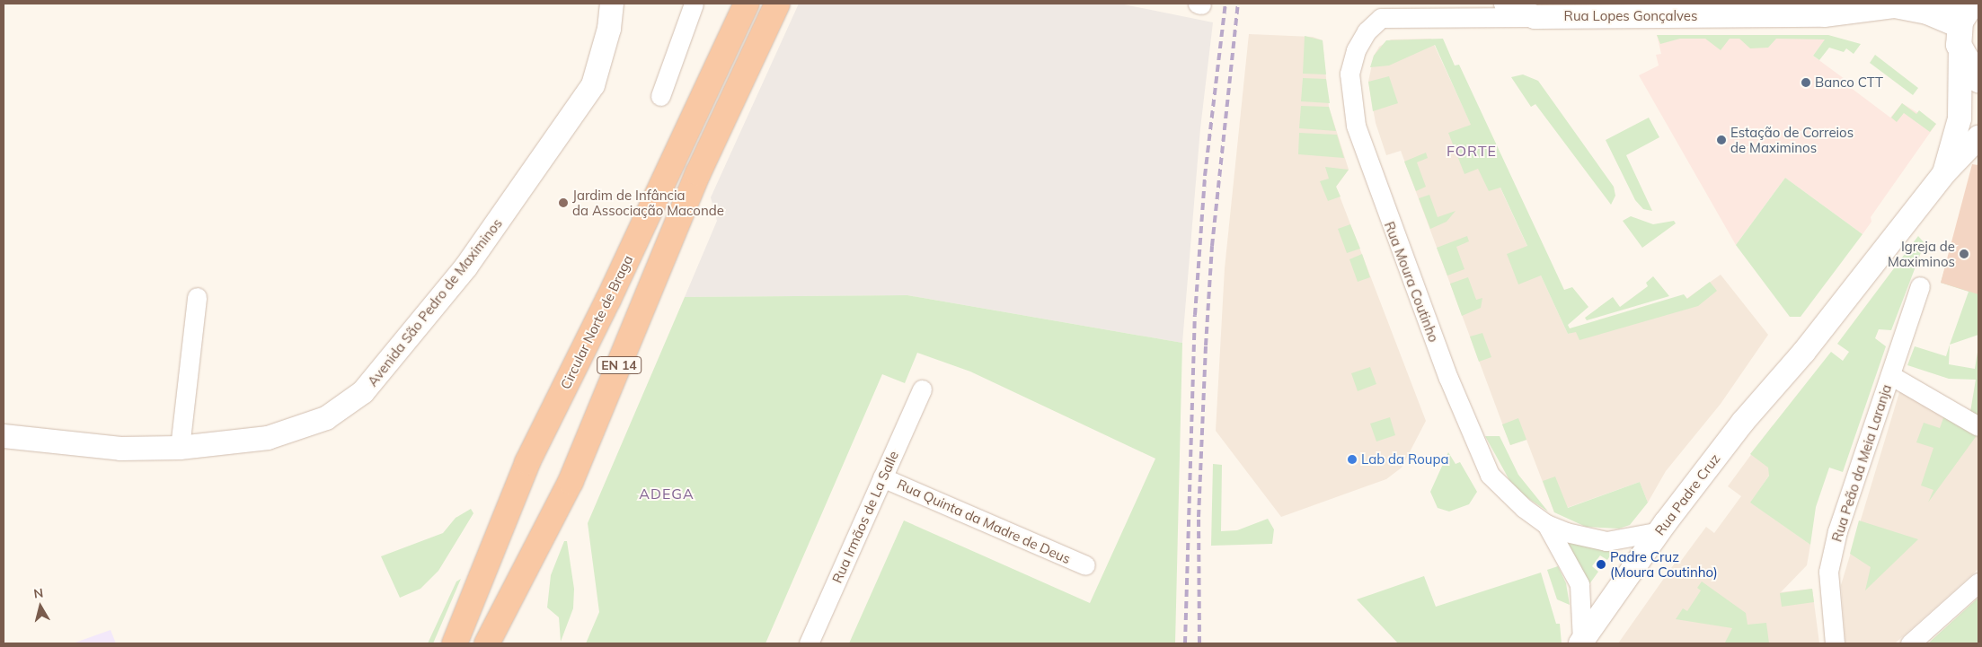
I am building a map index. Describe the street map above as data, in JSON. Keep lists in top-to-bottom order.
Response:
{
  "streets": {
    "highway": ["Circular Norte de Braga", "EN 14"],
    "street": [
      "Rua Lopes Gonçalves",
      "Rua Moura Coutinho",
      "Avenida São Pedro de Maximinos",
      "Rua Peão da Meia Laranja",
      "Rua Padre Cruz",
      "Rua Irmãos de La Salle",
      "Rua Quinta da Madre de Deus"
    ]
  },
  "crossings": [
    ["Rua Lopes Gonçalves", "Rua Moura Coutinho"],
    ["Rua Lopes Gonçalves", "Rua Padre Cruz"],
    ["Rua Moura Coutinho", "Rua Padre Cruz"],
    ["Rua Irmãos de La Salle", "Rua Quinta da Madre de Deus"]
  ],
  "districts": ["FORTE", "ADEGA"],
  "places": [
    "Banco CTT",
    "Estação de Correios de Maximinos",
    "Jardim de Infância da Associação Maconde",
    "Igreja de Maximinos",
    "Lab da Roupa",
    "Padre Cruz (Moura Coutinho)"
  ],
  "north": "top"
}
